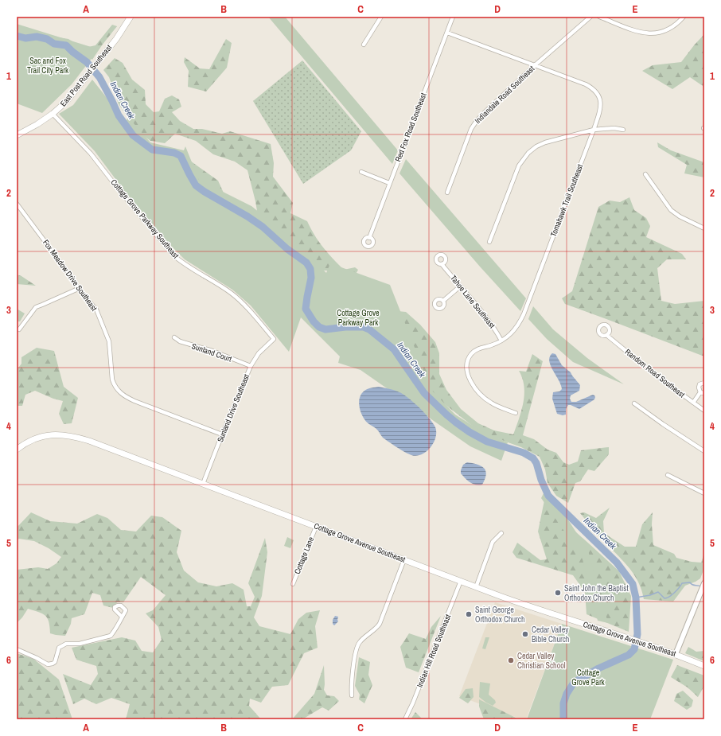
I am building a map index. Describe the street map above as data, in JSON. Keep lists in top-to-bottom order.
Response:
{
  "streets": {
    "main road": ["East Post Road Southeast", "Cottage Grove Avenue Southeast"],
    "street": [
      "Indiandale Road Southeast",
      "Red Fox Road Southeast",
      "Tomahawk Trail Southeast",
      "Cottage Grove Parkway Southeast",
      "Fox Meadow Drive Southeast",
      "Tahoe Lane Southeast",
      "Sunland Court",
      "Random Road Southeast",
      "Sunland Drive Southeast",
      "Cottage Lane",
      "Indian Hill Road Southeast"
    ]
  },
  "crossings": [
    ["East Post Road Southeast", "Cottage Grove Parkway Southeast"],
    ["Indiandale Road Southeast", "Tomahawk Trail Southeast"],
    ["Red Fox Road Southeast", "Tomahawk Trail Southeast"],
    ["Tomahawk Trail Southeast", "Tahoe Lane Southeast"],
    ["Cottage Grove Parkway Southeast", "Sunland Drive Southeast"],
    ["Fox Meadow Drive Southeast", "Sunland Drive Southeast"],
    ["Sunland Court", "Sunland Drive Southeast"],
    ["Sunland Drive Southeast", "Cottage Grove Avenue Southeast"],
    ["Cottage Grove Avenue Southeast", "Cottage Lane"],
    ["Cottage Grove Avenue Southeast", "Indian Hill Road Southeast"]
  ],
  "water": ["Indian Creek"],
  "parks": ["Sac and Fox Trail City Park", "Cottage Grove Parkway Park", "Cottage Grove Park"],
  "places": [
    "Saint John the Baptist Orthodox Church",
    "Saint George Orthodox Church",
    "Cedar Valley Bible Church",
    "Cedar Valley Christian School"
  ],
  "grid": {
    "columns": [
      "A",
      "B",
      "C",
      "D",
      "E"
    ],
    "rows": [
      "1",
      "2",
      "3",
      "4",
      "5",
      "6"
    ]
  }
}
